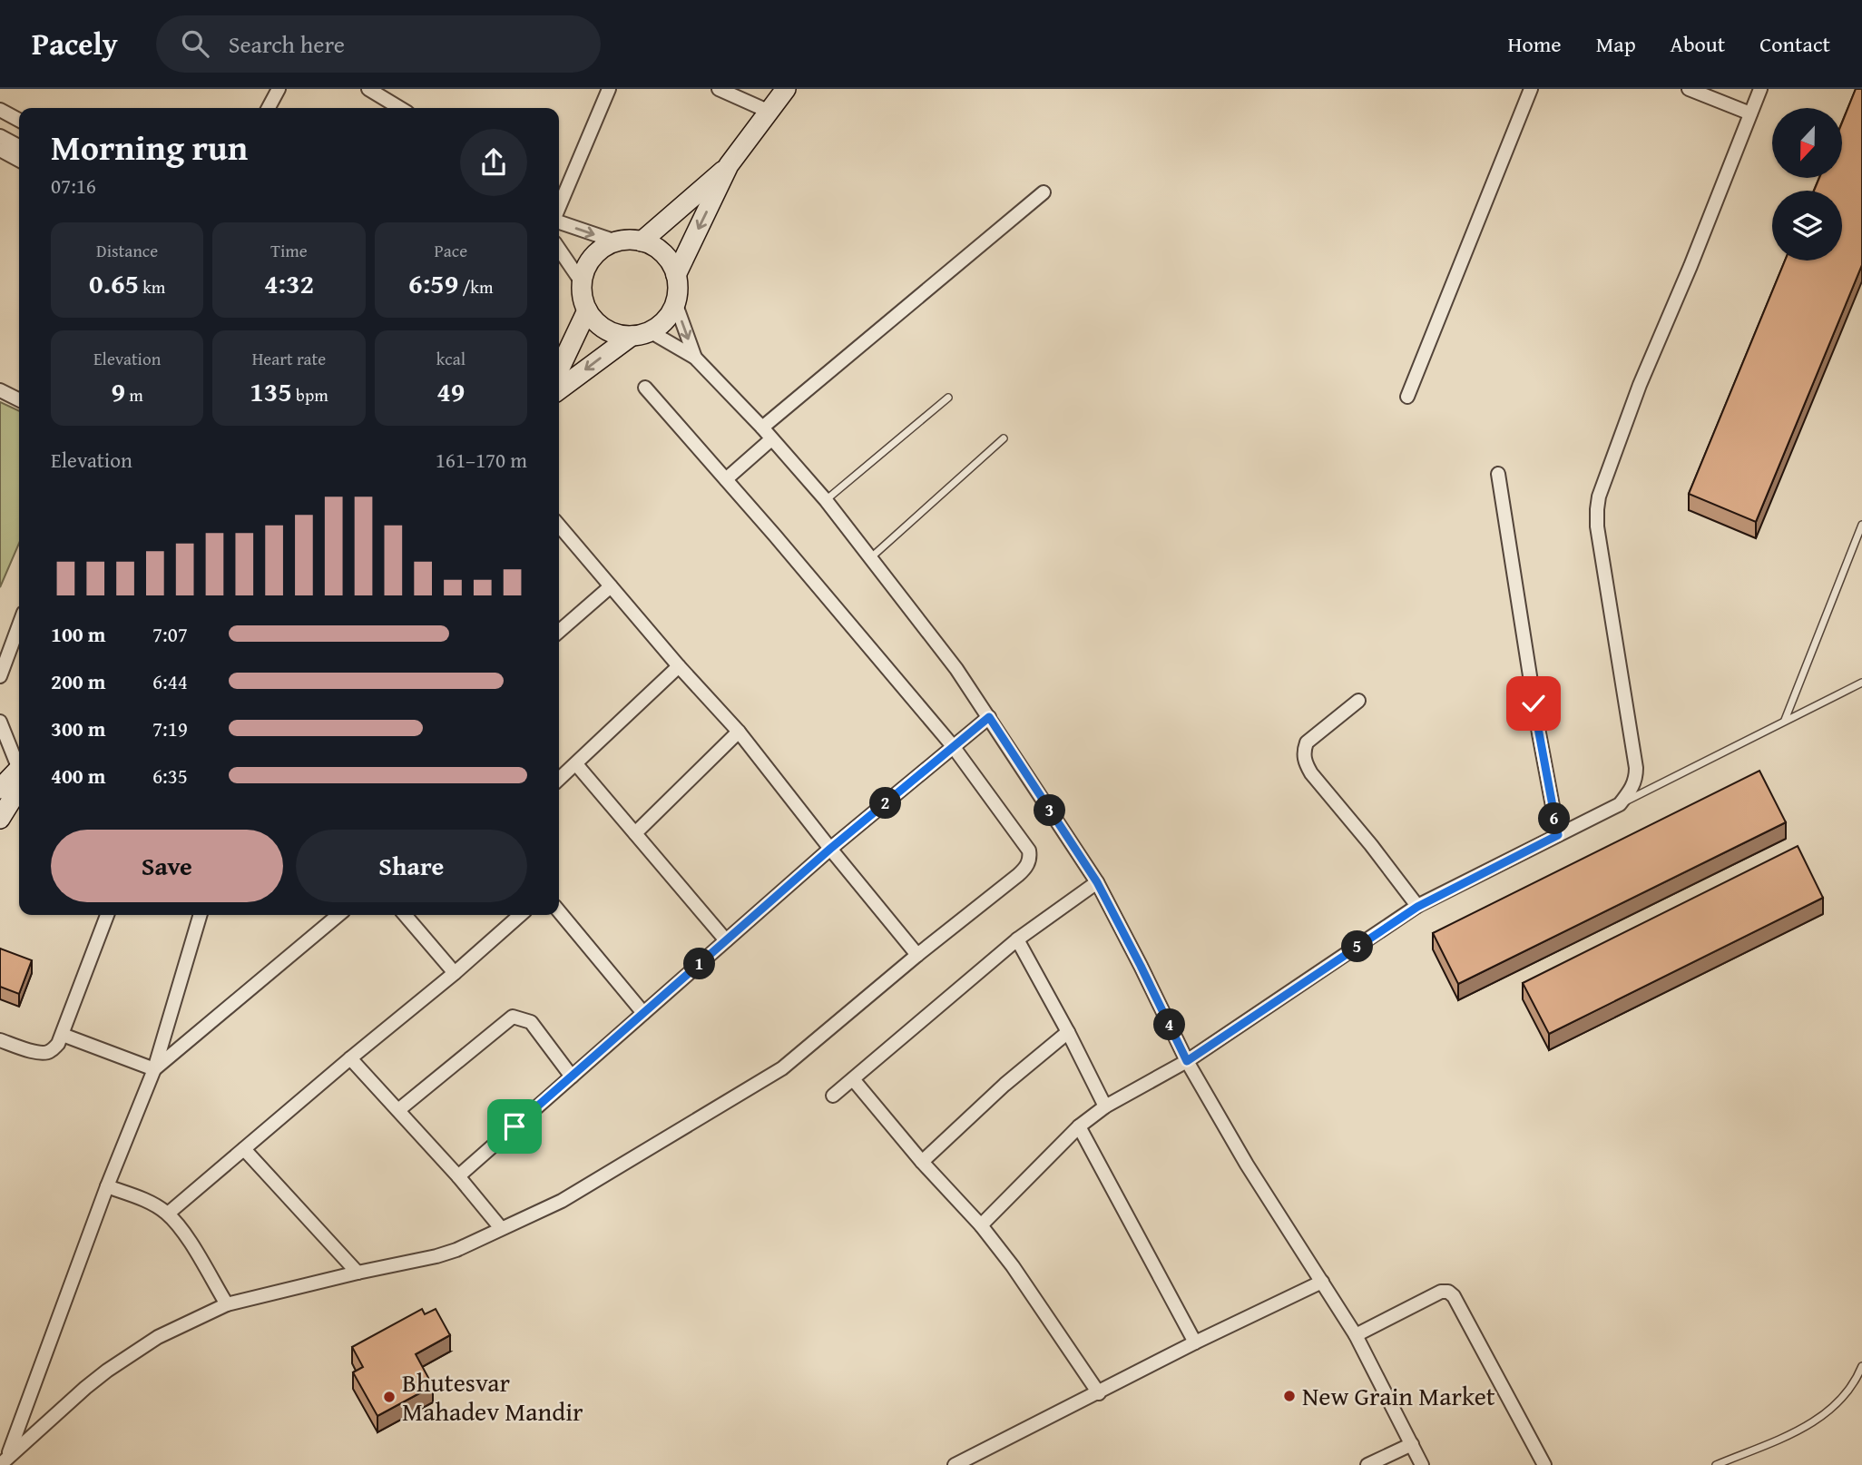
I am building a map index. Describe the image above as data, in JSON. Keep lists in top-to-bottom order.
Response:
{
  "places": ["New Grain Market", "Bhutesvar Mahadev Mandir"],
  "north": "bottom",
  "page": {
    "header": "Pacely",
    "search": "Search here",
    "nav": [
      "Home",
      "Map",
      "About",
      "Contact"
    ],
    "heading": ["Morning run", "07:16"],
    "stats": [
      ["Distance", "0.65 km"],
      ["Time", "4:32"],
      ["Pace", "6:59 /km"],
      ["Elevation", "9 m"],
      ["Heart rate", "135 bpm"],
      ["kcal", "49"]
    ],
    "chart": ["Elevation", "161–170 m"],
    "list": [
      {
        "name": "100 m",
        "note": "7:07"
      },
      {
        "name": "200 m",
        "note": "6:44"
      },
      {
        "name": "300 m",
        "note": "7:19"
      },
      {
        "name": "400 m",
        "note": "6:35"
      }
    ],
    "pins": [
      "2",
      "3",
      "6",
      "5",
      "1",
      "4"
    ],
    "buttons": ["Save", "Share"]
  }
}
